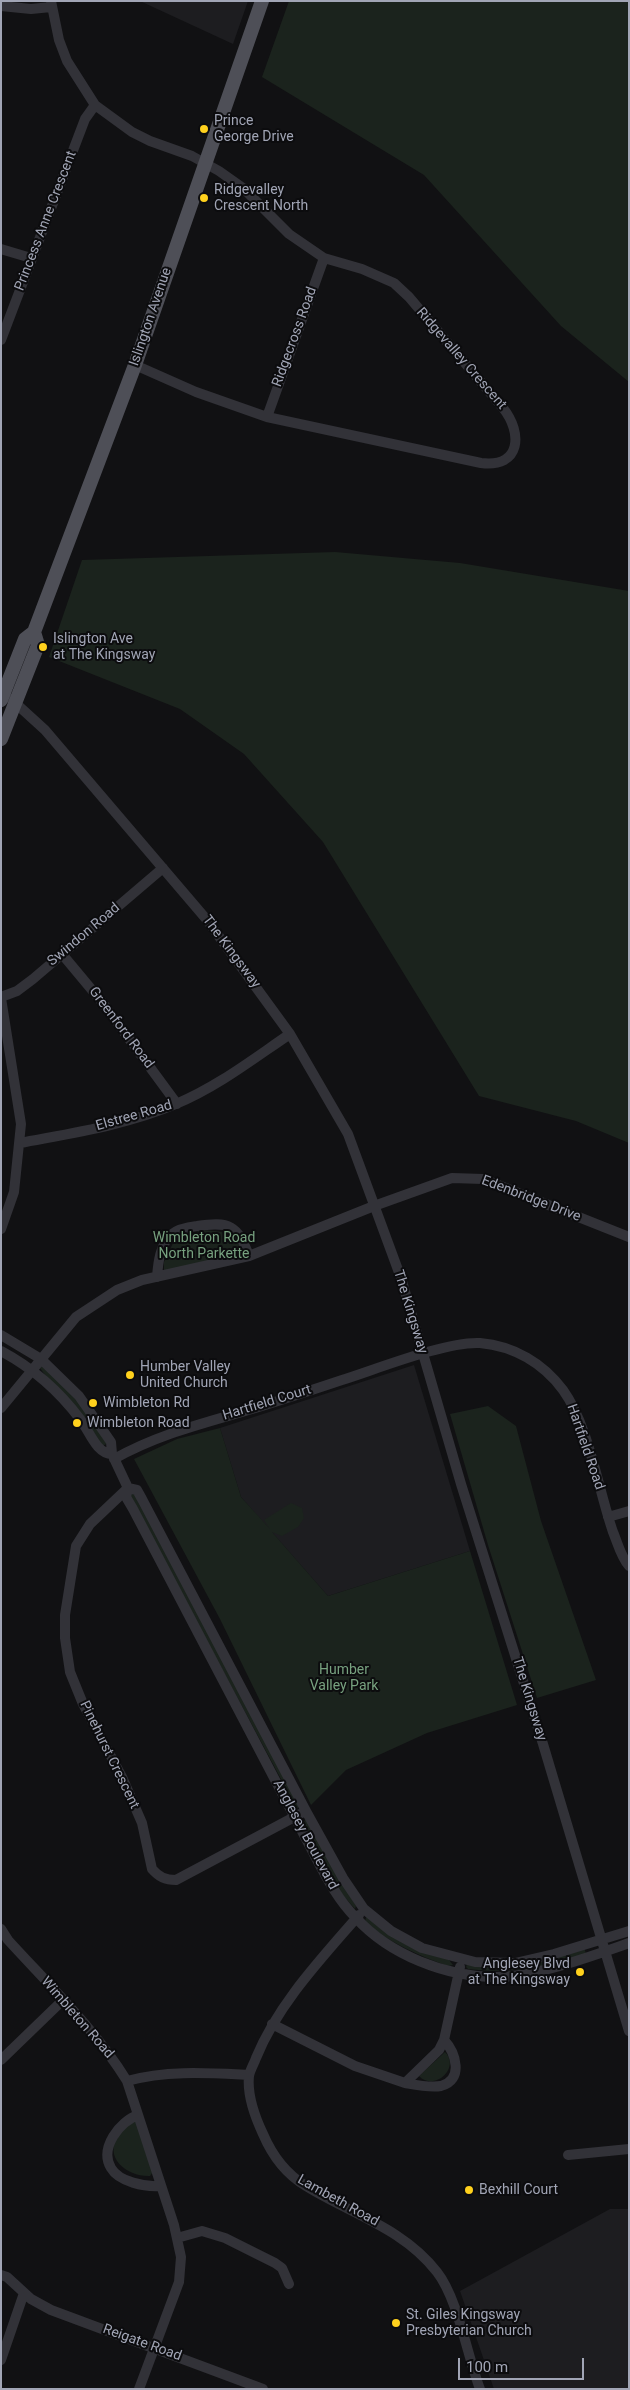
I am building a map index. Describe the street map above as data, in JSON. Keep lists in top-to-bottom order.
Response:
{
  "streets": {
    "main road": ["Islington Avenue"],
    "street": [
      "Princess Anne Crescent",
      "Ridgecross Road",
      "Ridgevalley Crescent",
      "Swindon Road",
      "The Kingsway",
      "Greenford Road",
      "Elstree Road",
      "Edenbridge Drive",
      "Hartfield Court",
      "Hartfield Road",
      "Pinehurst Crescent",
      "Anglesey Boulevard",
      "Wimbleton Road",
      "Lambeth Road",
      "Reigate Road"
    ]
  },
  "crossings": [
    ["Islington Avenue", "Ridgevalley Crescent"],
    ["Islington Avenue", "The Kingsway"],
    ["Ridgecross Road", "Ridgevalley Crescent"],
    ["Swindon Road", "The Kingsway"],
    ["Swindon Road", "Greenford Road"],
    ["The Kingsway", "Elstree Road"],
    ["The Kingsway", "Edenbridge Drive"],
    ["The Kingsway", "Hartfield Court"],
    ["The Kingsway", "Hartfield Road"],
    ["The Kingsway", "Anglesey Boulevard"],
    ["Greenford Road", "Elstree Road"],
    ["Hartfield Court", "Hartfield Road"],
    ["Hartfield Court", "Anglesey Boulevard"],
    ["Pinehurst Crescent", "Anglesey Boulevard"],
    ["Wimbleton Road", "Reigate Road"]
  ],
  "parks": ["Wimbleton Road North Parkette", "Humber Valley Park"],
  "places": [
    "Prince George Drive",
    "Ridgevalley Crescent North",
    "Islington Ave at The Kingsway",
    "Humber Valley United Church",
    "Wimbleton Rd",
    "Wimbleton Road",
    "Anglesey Blvd at The Kingsway",
    "Bexhill Court",
    "St. Giles Kingsway Presbyterian Church"
  ],
  "scale_bar": "100 m"
}
